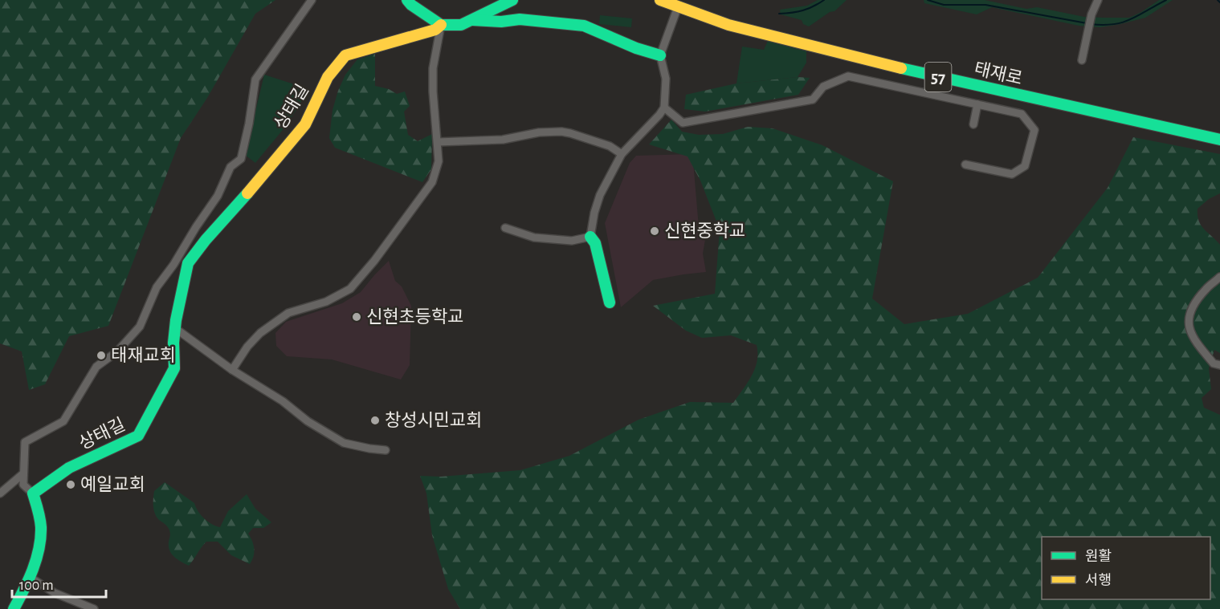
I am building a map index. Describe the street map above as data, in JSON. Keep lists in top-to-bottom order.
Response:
{
  "streets": {
    "main road": ["태재로", "57", "상태길"]
  },
  "places": [
    "신현중학교",
    "신현초등학교",
    "태재교회",
    "창성시민교회",
    "예일교회"
  ],
  "legend": ["원활", "서행"],
  "scale_bar": "100 m"
}
